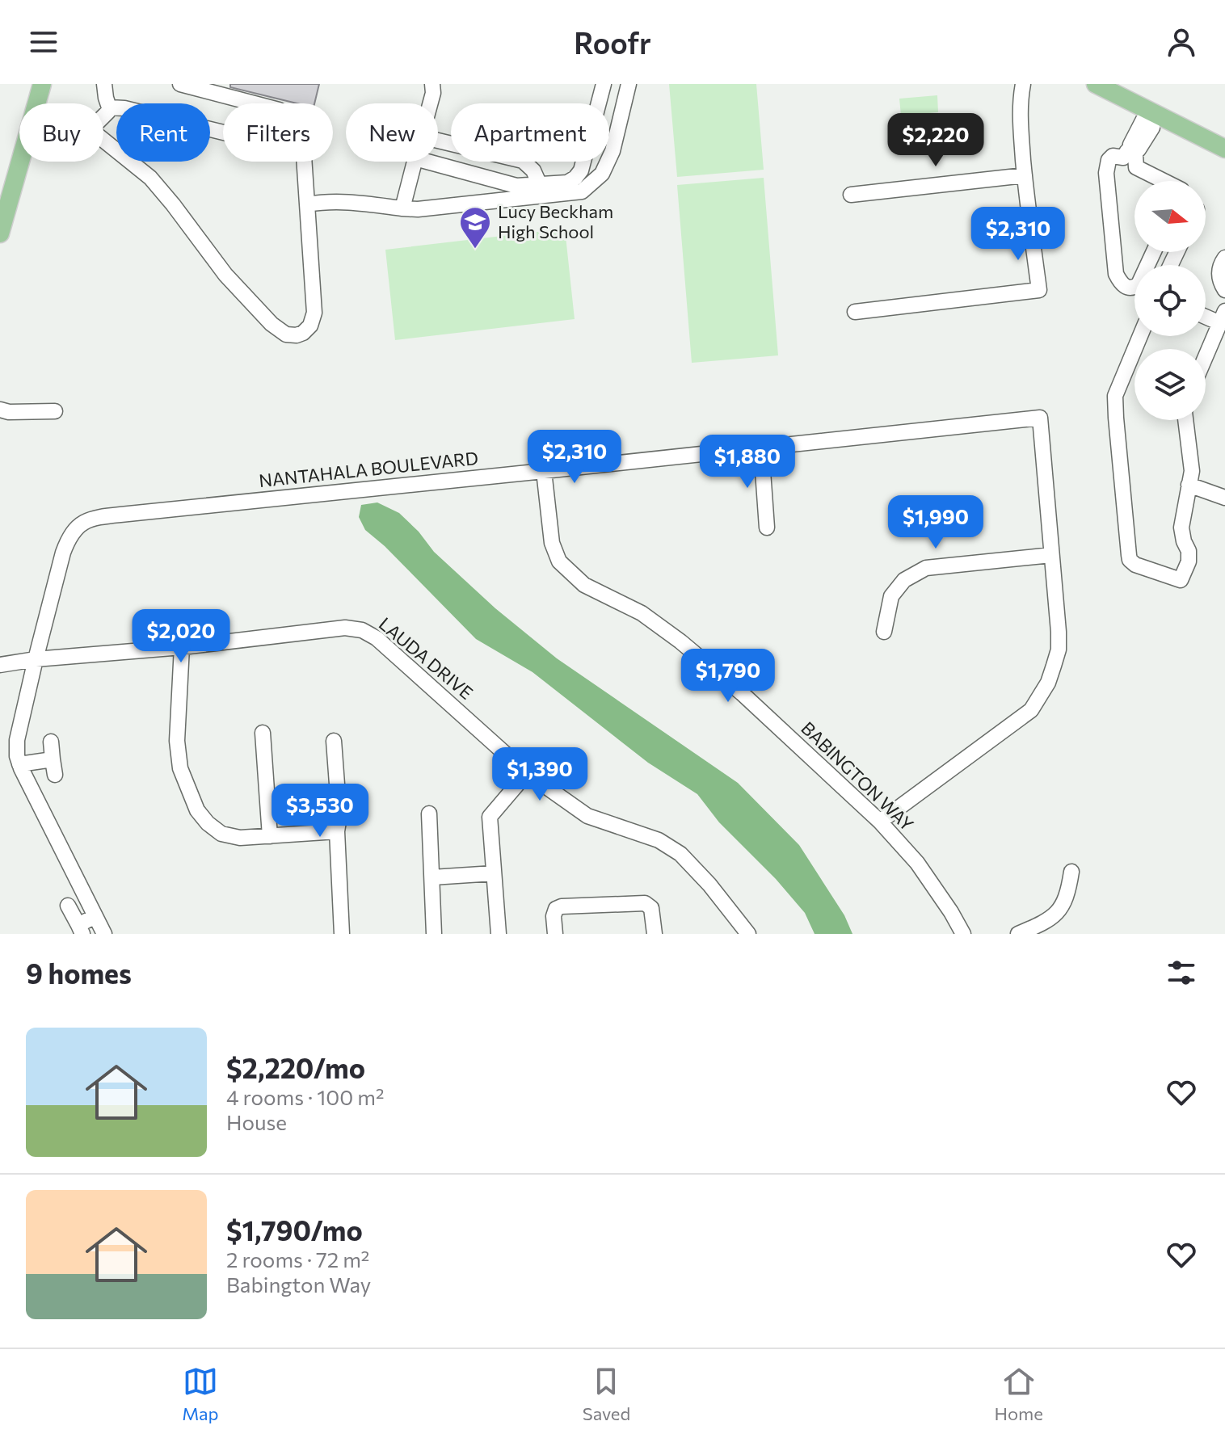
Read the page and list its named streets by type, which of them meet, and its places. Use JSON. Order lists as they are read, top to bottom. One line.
{"streets":{"street":["NANTAHALA BOULEVARD","LAUDA DRIVE","BABINGTON WAY"]},"crossings":[["NANTAHALA BOULEVARD","LAUDA DRIVE"],["NANTAHALA BOULEVARD","BABINGTON WAY"]],"places":{"school or university":["Lucy Beckham High School"]},"north":"right","page":{"header":"Roofr","chip":["Buy","Rent","Filters","New","Apartment"],"price":["$2,220","$2,310","$2,310","$1,880","$1,990","$2,020","$1,790","$1,390","$3,530"],"heading":"9 homes","list":[{"name":"$2,220/mo","note":"4 rooms · 100 m² · House"},{"name":"$1,790/mo","note":"2 rooms · 72 m² · Babington Way"}],"tabs":["Map","Saved","Home"]}}
